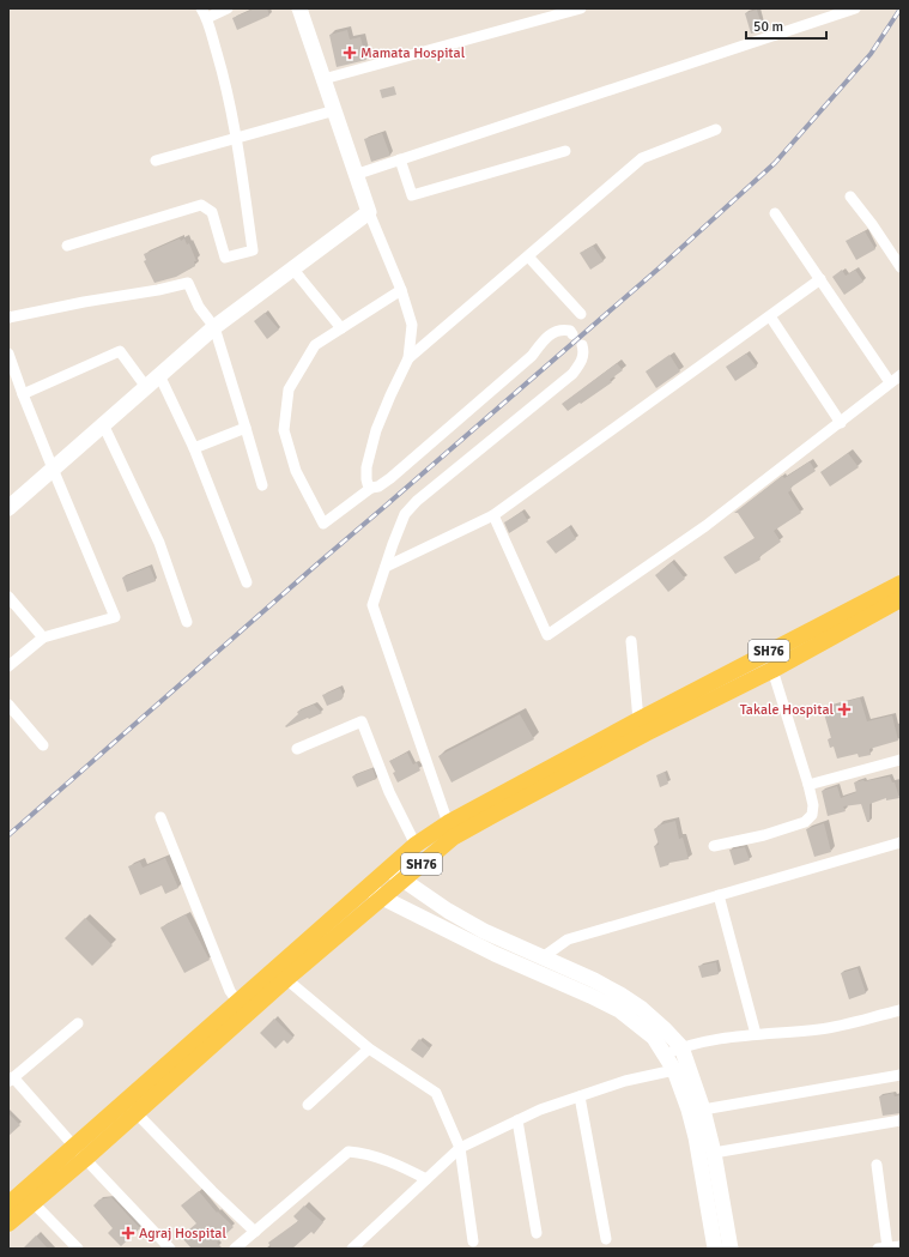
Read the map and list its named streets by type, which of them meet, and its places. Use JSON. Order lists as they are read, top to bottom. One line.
{"streets":{"main road":["SH76"]},"places":{"health":["Mamata Hospital","Takale Hospital","Agraj Hospital"]},"scale_bar":"50 m"}
